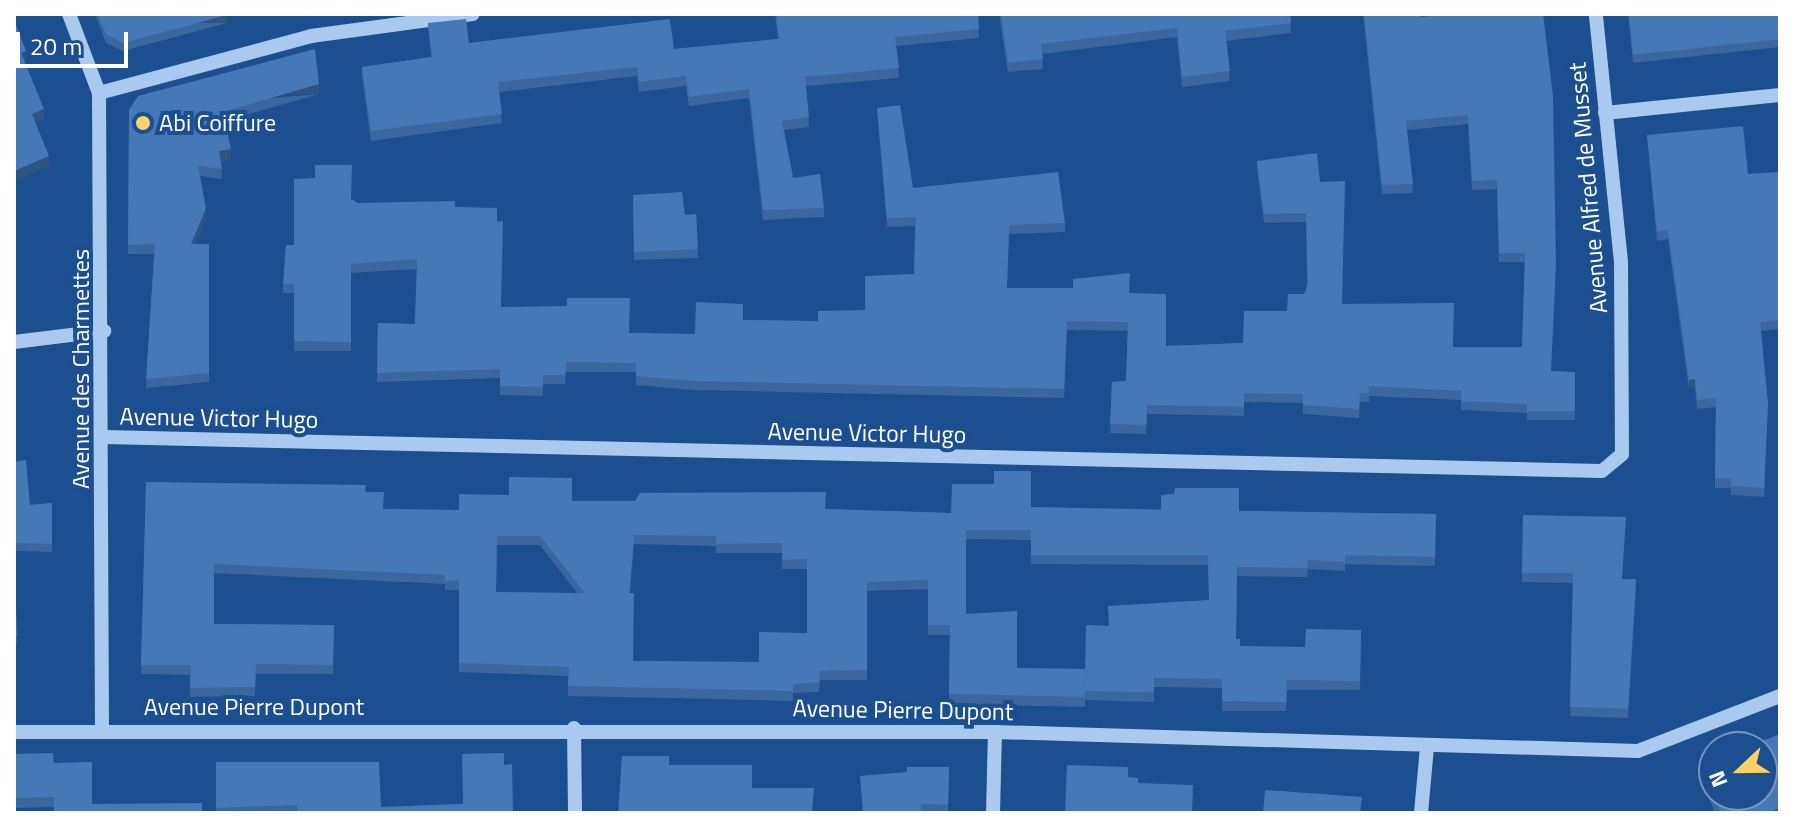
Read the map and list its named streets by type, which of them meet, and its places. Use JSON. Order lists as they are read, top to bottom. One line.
{"streets":{"street":["Avenue Alfred de Musset","Avenue des Charmettes","Avenue Victor Hugo","Avenue Pierre Dupont"]},"crossings":[["Avenue Alfred de Musset","Avenue Victor Hugo"],["Avenue des Charmettes","Avenue Victor Hugo"],["Avenue des Charmettes","Avenue Pierre Dupont"]],"places":["Abi Coiffure"],"scale_bar":"20 m","north":"left"}
